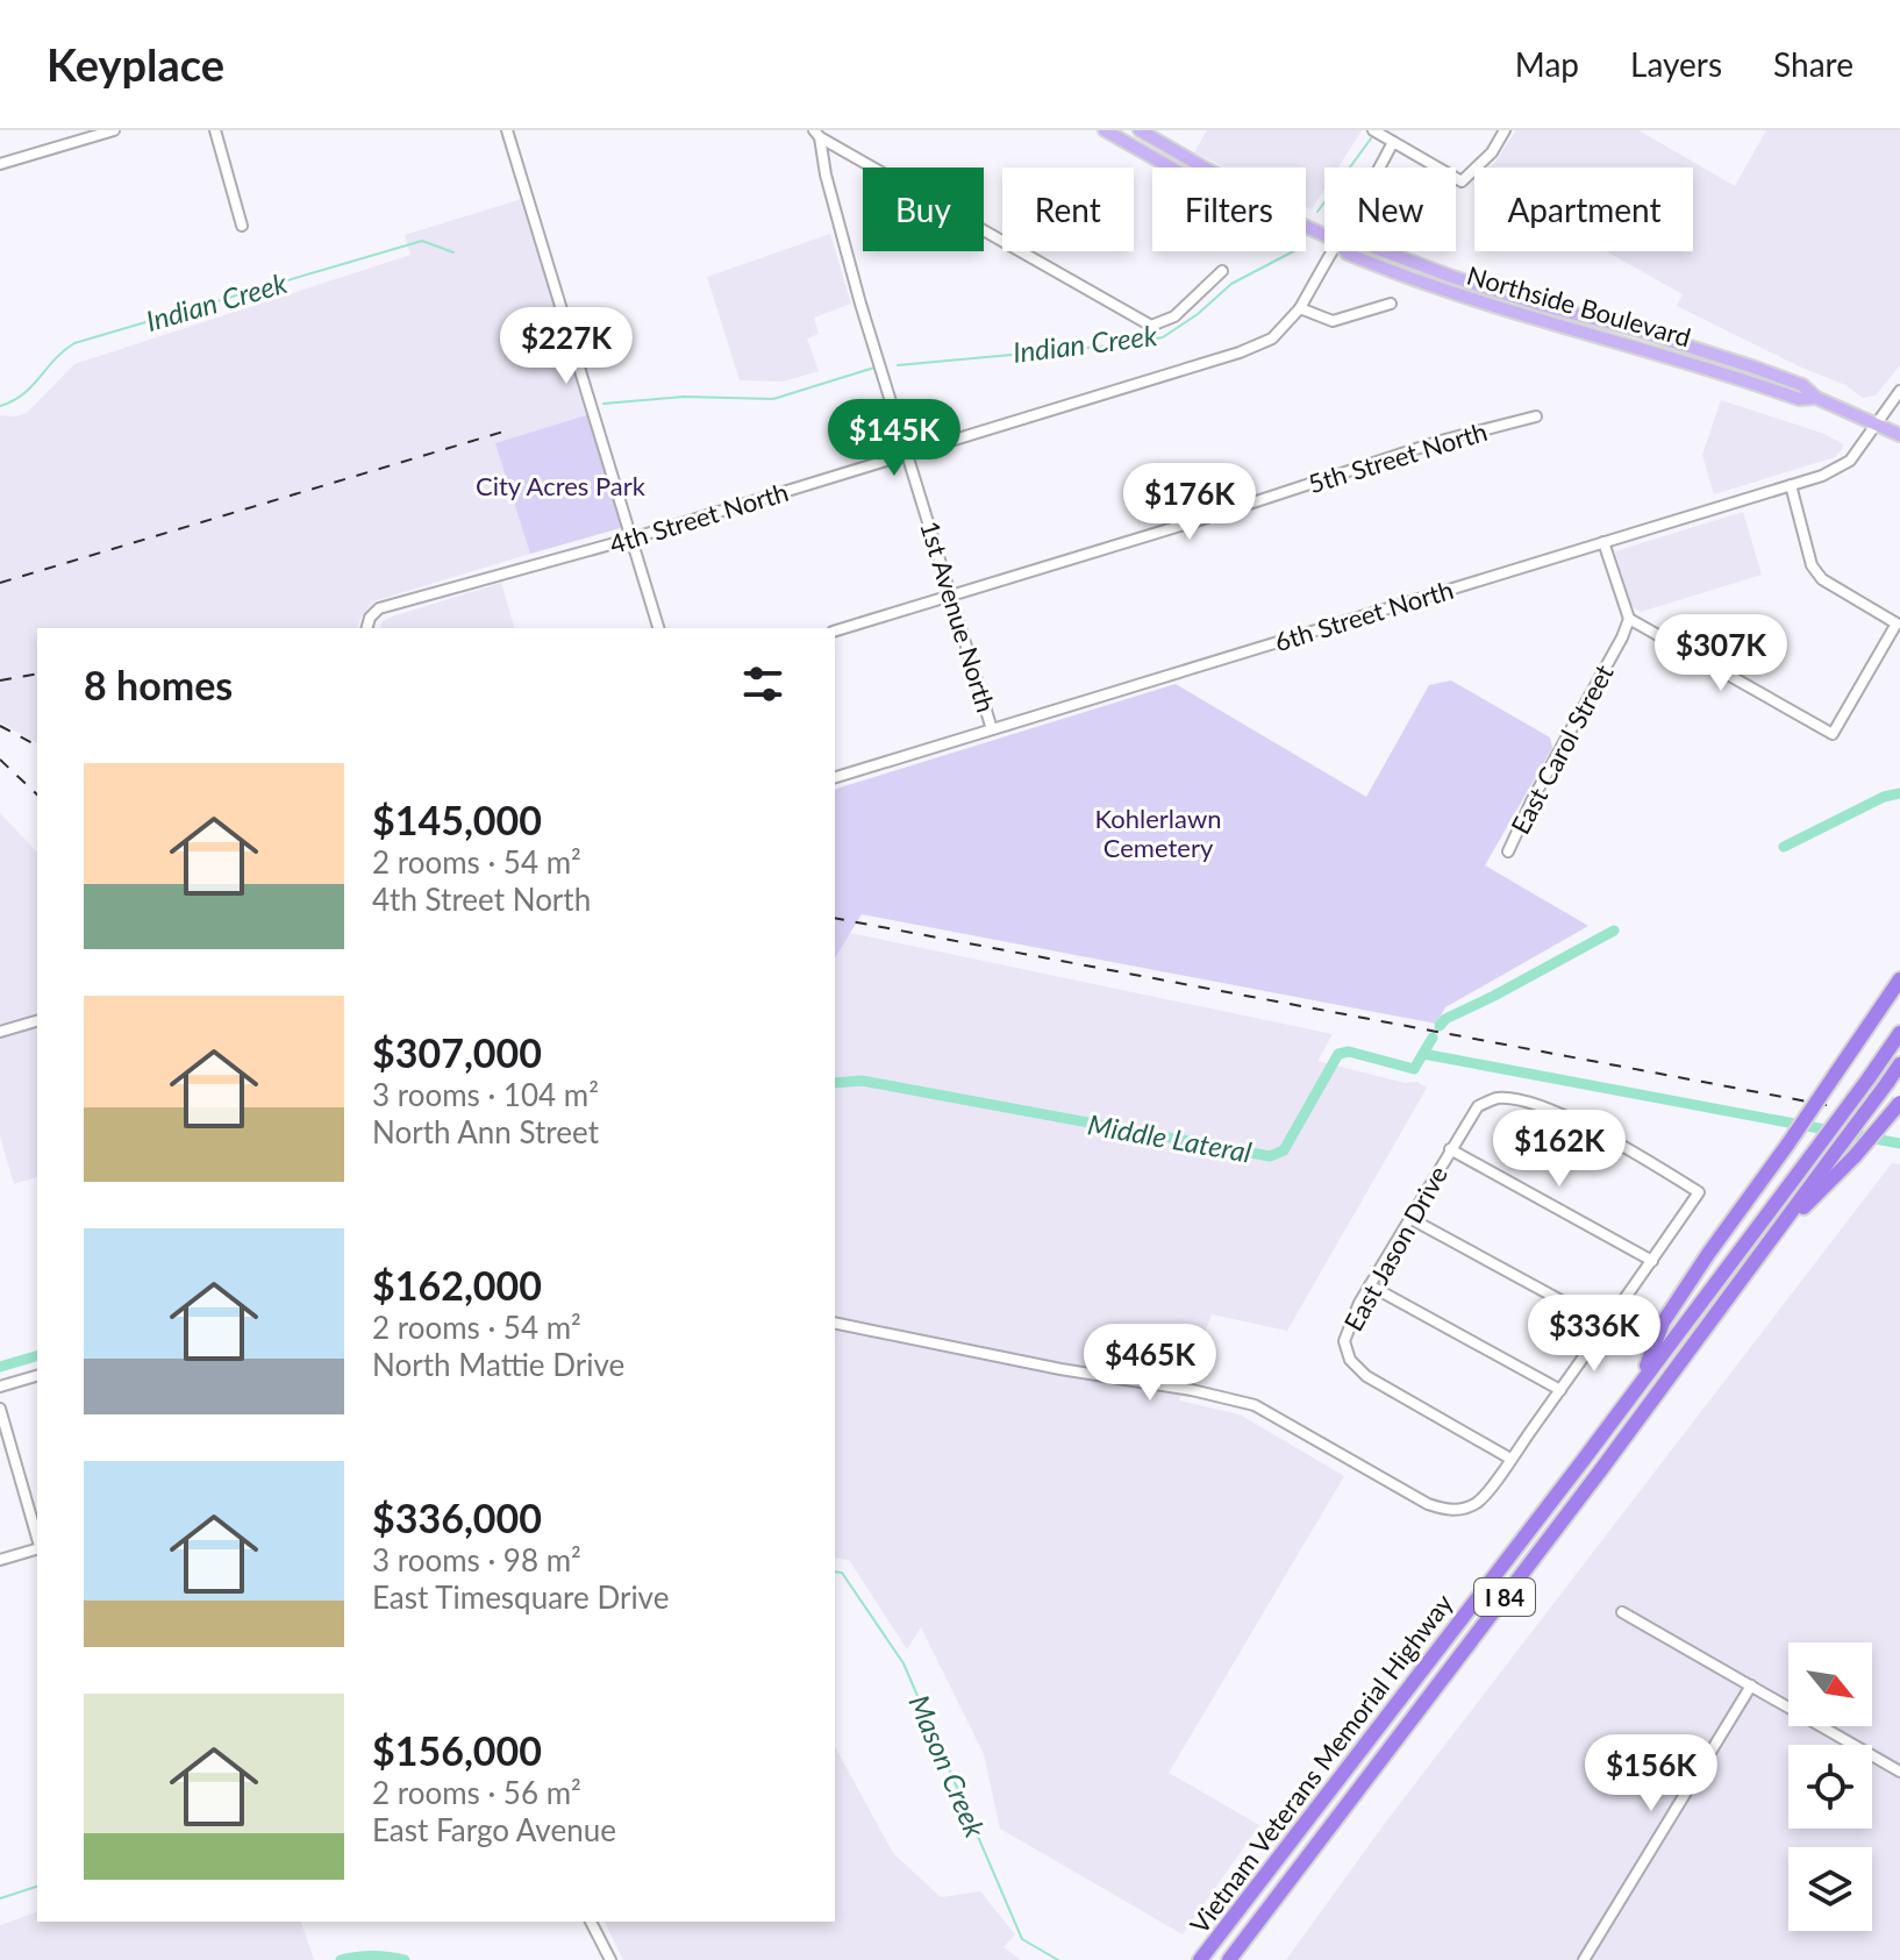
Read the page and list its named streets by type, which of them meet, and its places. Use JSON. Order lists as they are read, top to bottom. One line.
{"streets":{"highway":["I 84","Vietnam Veterans Memorial Highway"],"main road":["Northside Boulevard"],"street":["5th Street North","4th Street North","6th Street North","1st Avenue North","East Carol Street","East Jason Drive"]},"crossings":[["Northside Boulevard","6th Street North"],["5th Street North","1st Avenue North"],["4th Street North","1st Avenue North"],["6th Street North","1st Avenue North"]],"water":["Indian Creek","Middle Lateral","Mason Creek"],"parks":["City Acres Park","Kohlerlawn Cemetery"],"north":"bottom right","page":{"header":"Keyplace","nav":["Map","Layers","Share"],"chip":["Buy","Rent","Filters","New","Apartment"],"price":["$227K","$145K","$176K","$307K","$162K","$336K","$465K","$156K"],"heading":"8 homes","list":[{"name":"$145,000","note":"2 rooms · 54 m² · 4th Street North"},{"name":"$307,000","note":"3 rooms · 104 m² · North Ann Street"},{"name":"$162,000","note":"2 rooms · 54 m² · North Mattie Drive"},{"name":"$336,000","note":"3 rooms · 98 m² · East Timesquare Drive"},{"name":"$156,000","note":"2 rooms · 56 m² · East Fargo Avenue"}]}}
